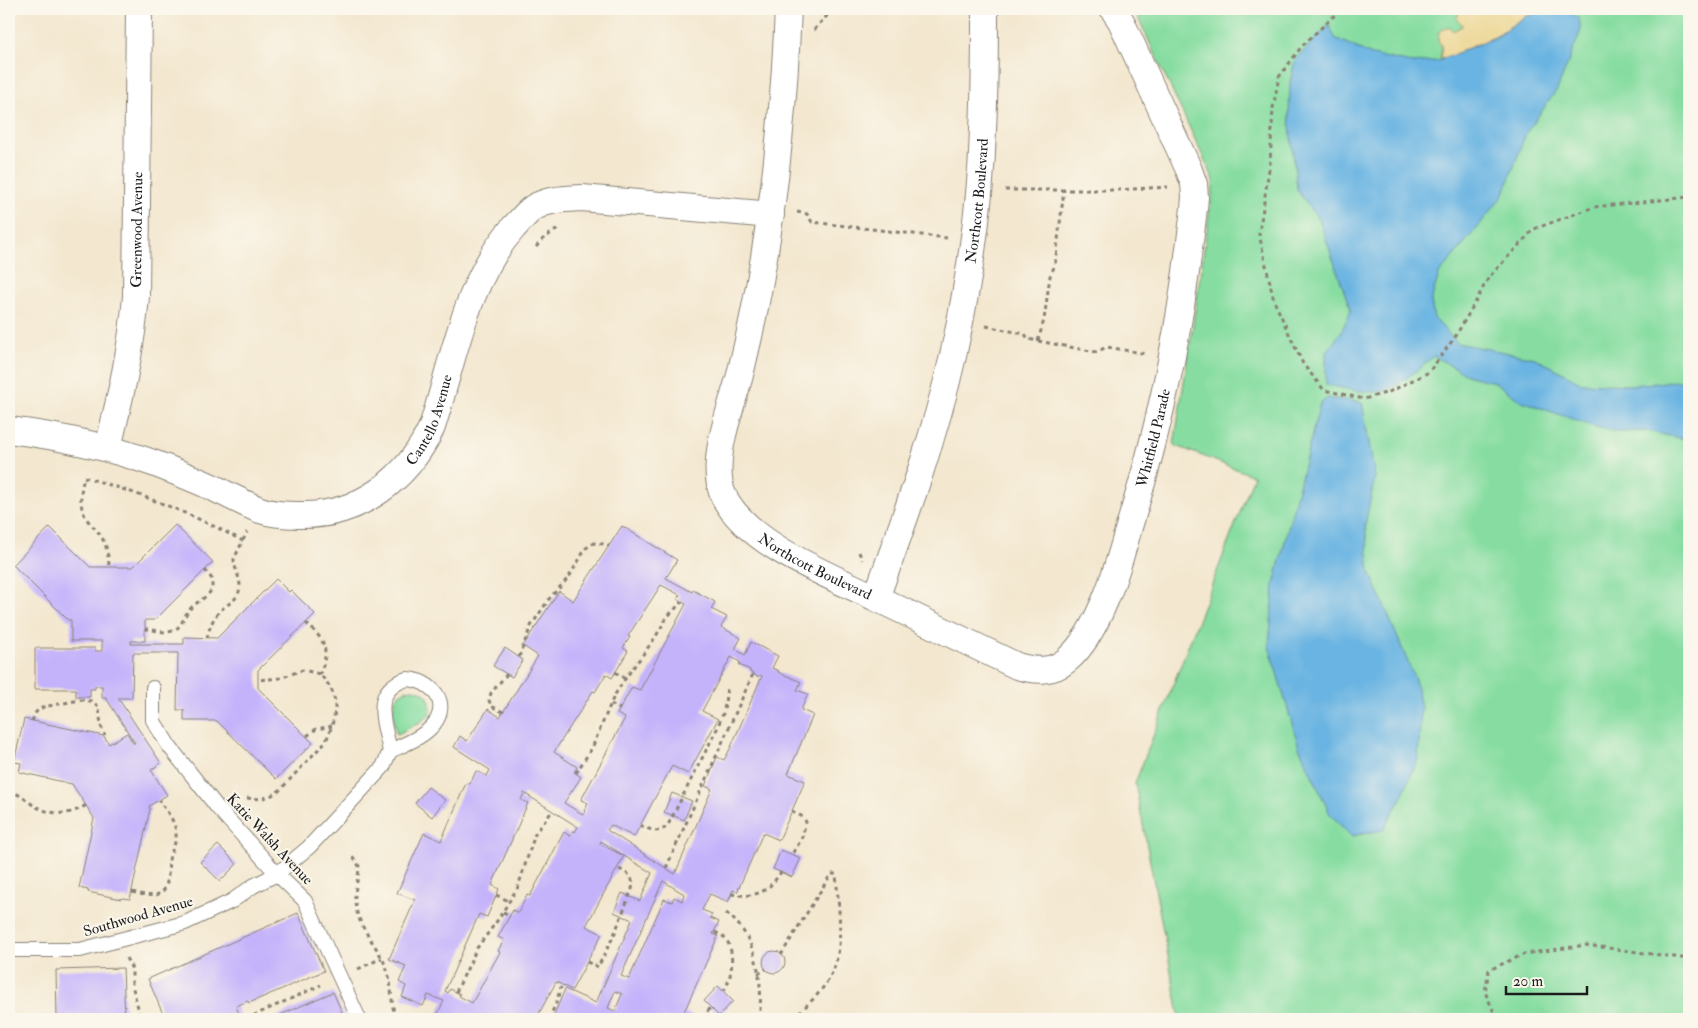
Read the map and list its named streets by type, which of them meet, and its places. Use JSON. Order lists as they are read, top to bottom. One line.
{"streets":{"street":["Northcott Boulevard","Greenwood Avenue","Cantello Avenue","Whitfield Parade"],"lane":["Katie Walsh Avenue","Southwood Avenue"]},"crossings":[["Northcott Boulevard","Cantello Avenue"],["Northcott Boulevard","Whitfield Parade"],["Greenwood Avenue","Cantello Avenue"],["Katie Walsh Avenue","Southwood Avenue"]],"scale_bar":"20 m"}
